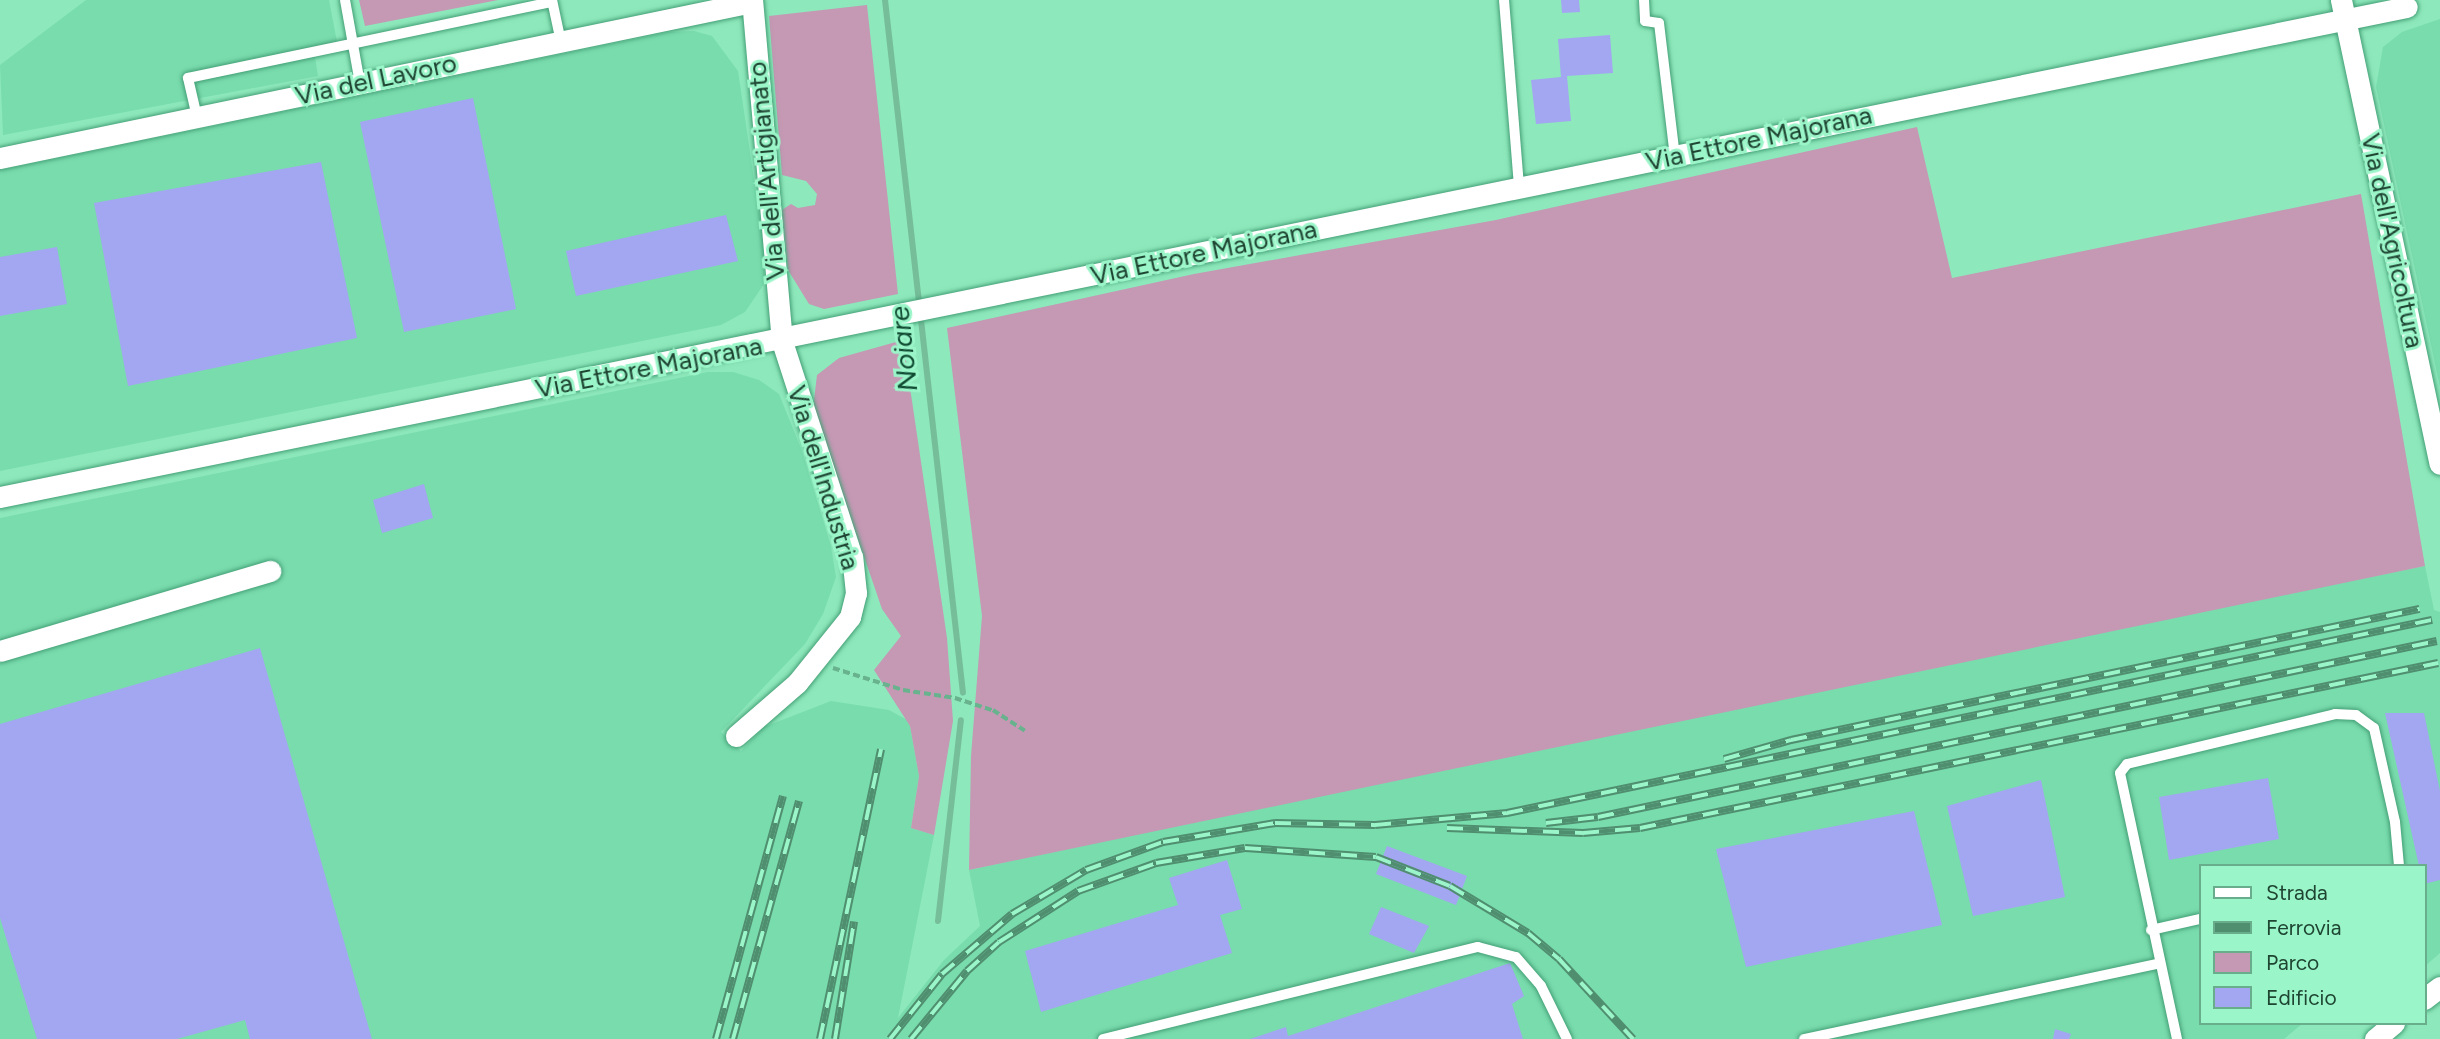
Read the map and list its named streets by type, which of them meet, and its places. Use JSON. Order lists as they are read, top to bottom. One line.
{"streets":{"street":["Via del Lavoro","Via Ettore Majorana","Via dell'Artigianato","Via dell'Agricoltura","Via dell'Industria"]},"crossings":[["Via del Lavoro","Via dell'Artigianato"],["Via Ettore Majorana","Via dell'Artigianato"],["Via Ettore Majorana","Via dell'Agricoltura"],["Via Ettore Majorana","Via dell'Industria"],["Via dell'Artigianato","Via dell'Industria"]],"water":["Noiare"],"legend":["Strada","Ferrovia","Parco","Edificio"]}
